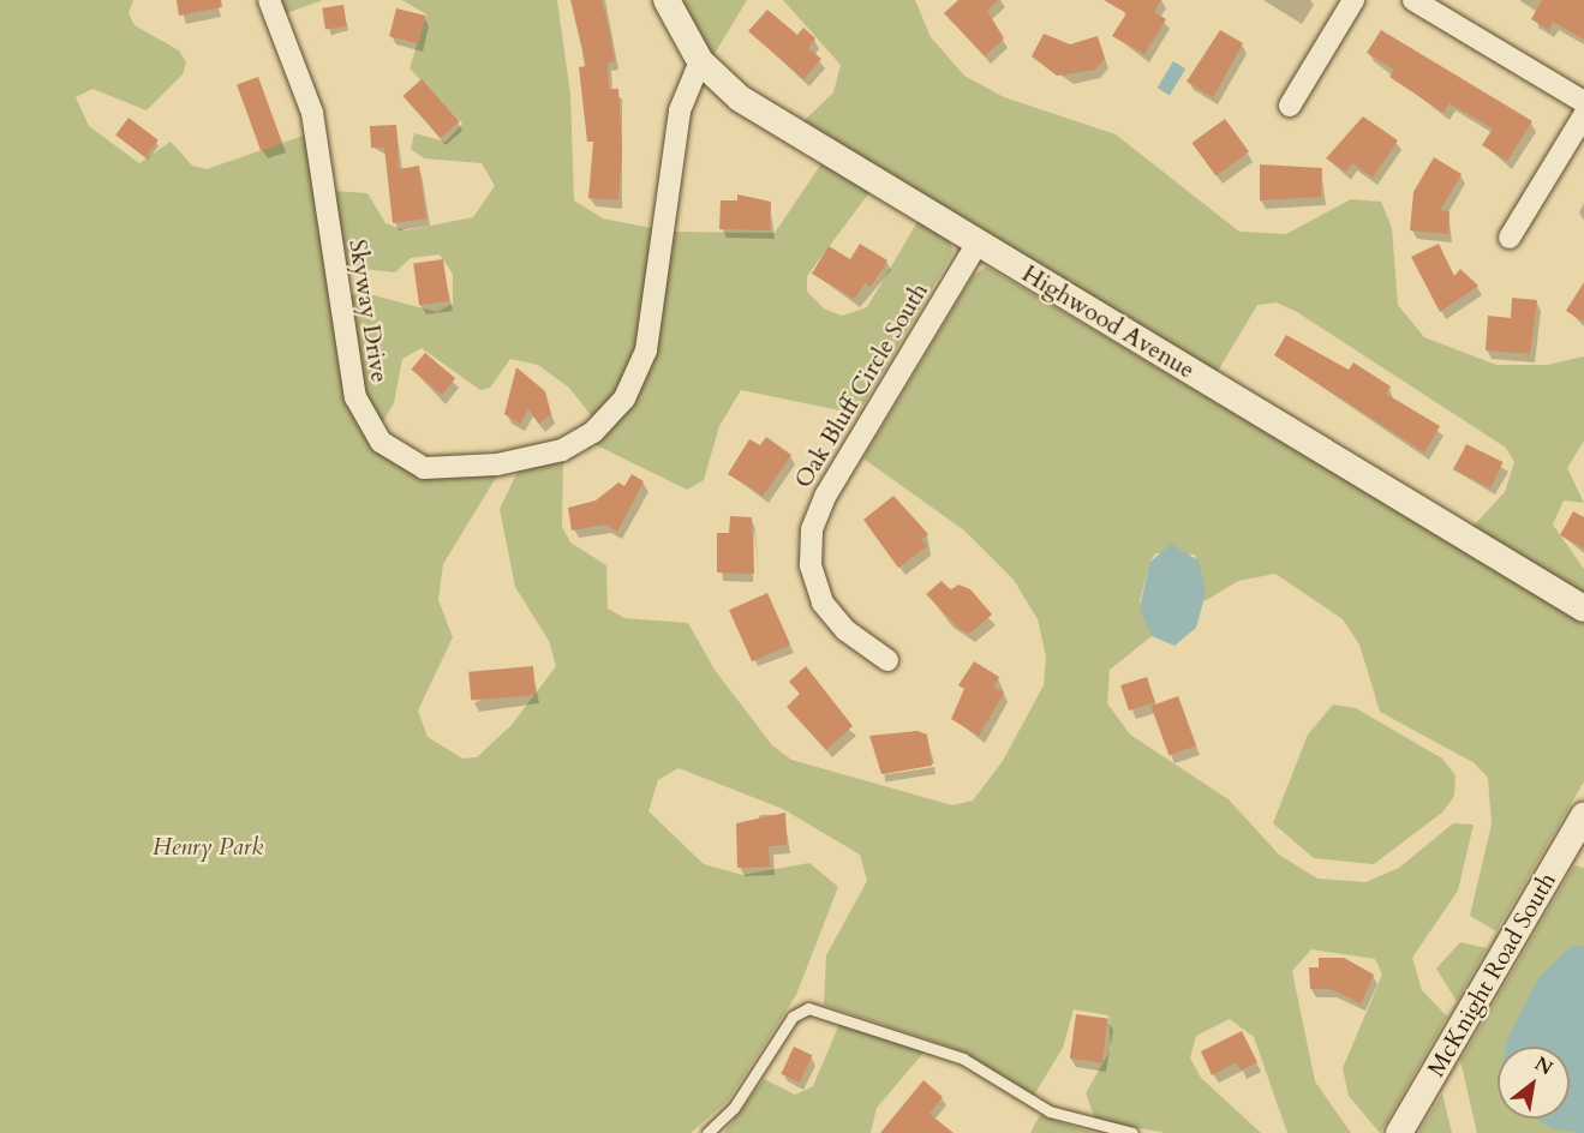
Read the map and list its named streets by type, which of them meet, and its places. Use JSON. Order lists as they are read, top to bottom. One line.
{"streets":{"street":["Skyway Drive","Highwood Avenue","Oak Bluff Circle South","McKnight Road South"]},"crossings":[["Skyway Drive","Highwood Avenue"],["Highwood Avenue","Oak Bluff Circle South"]],"parks":["Henry Park"],"north":"top right"}
